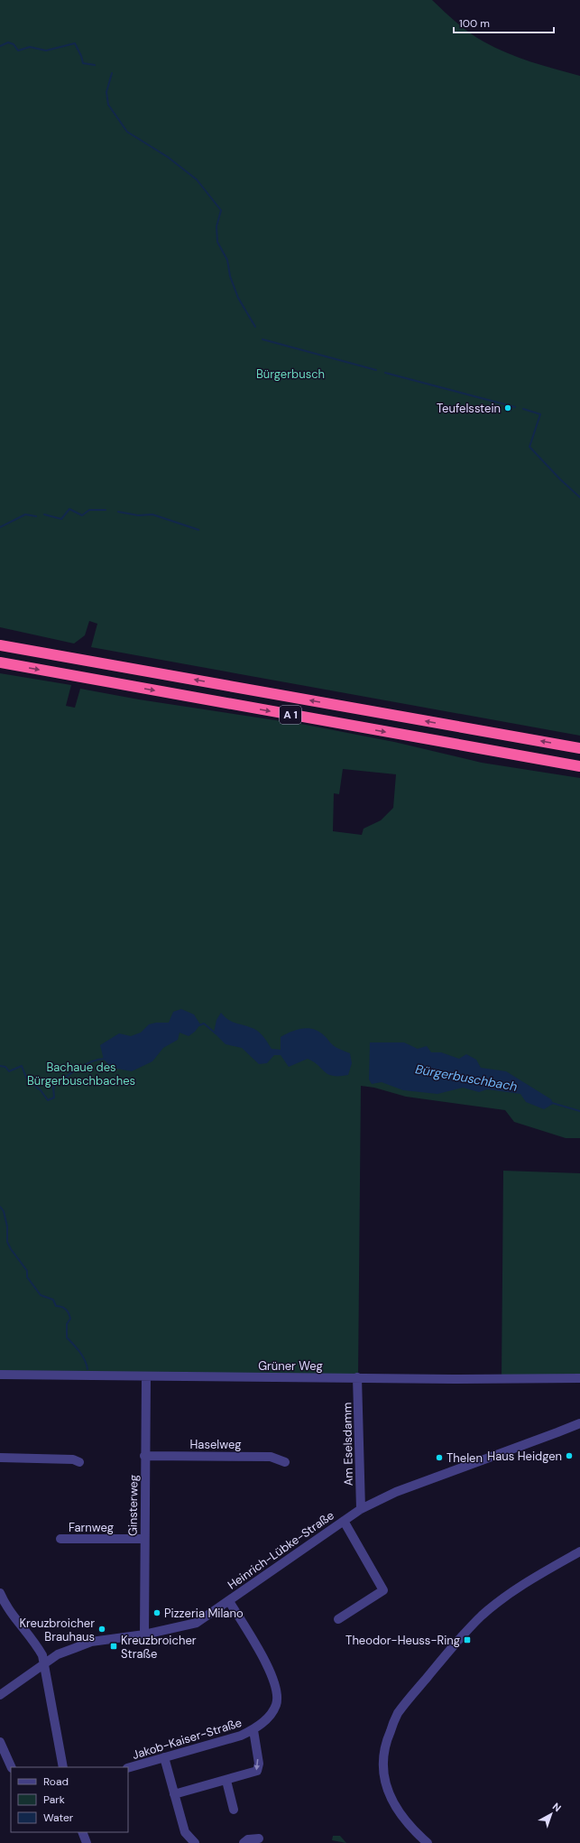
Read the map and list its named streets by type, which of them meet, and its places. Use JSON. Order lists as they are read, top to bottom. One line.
{"streets":{"highway":["A 1"],"street":["Grüner Weg","Haselweg","Am Eselsdamm","Ginsterweg","Farnweg","Heinrich-Lübke-Straße","Jakob-Kaiser-Straße"]},"crossings":[["Grüner Weg","Am Eselsdamm"],["Grüner Weg","Ginsterweg"],["Haselweg","Ginsterweg"],["Am Eselsdamm","Heinrich-Lübke-Straße"],["Ginsterweg","Farnweg"],["Ginsterweg","Heinrich-Lübke-Straße"],["Heinrich-Lübke-Straße","Jakob-Kaiser-Straße"]],"water":["Bürgerbuschbach"],"parks":["Bürgerbusch","Bachaue des Bürgerbuschbaches"],"places":{"other":["Teufelsstein","Haus Heidgen","Thelen","Pizzeria Milano","Kreuzbroicher Brauhaus"],"transit":["Theodor-Heuss-Ring","Kreuzbroicher Straße"]},"legend":["Road","Park","Water"],"scale_bar":"100 m","north":"top right"}
